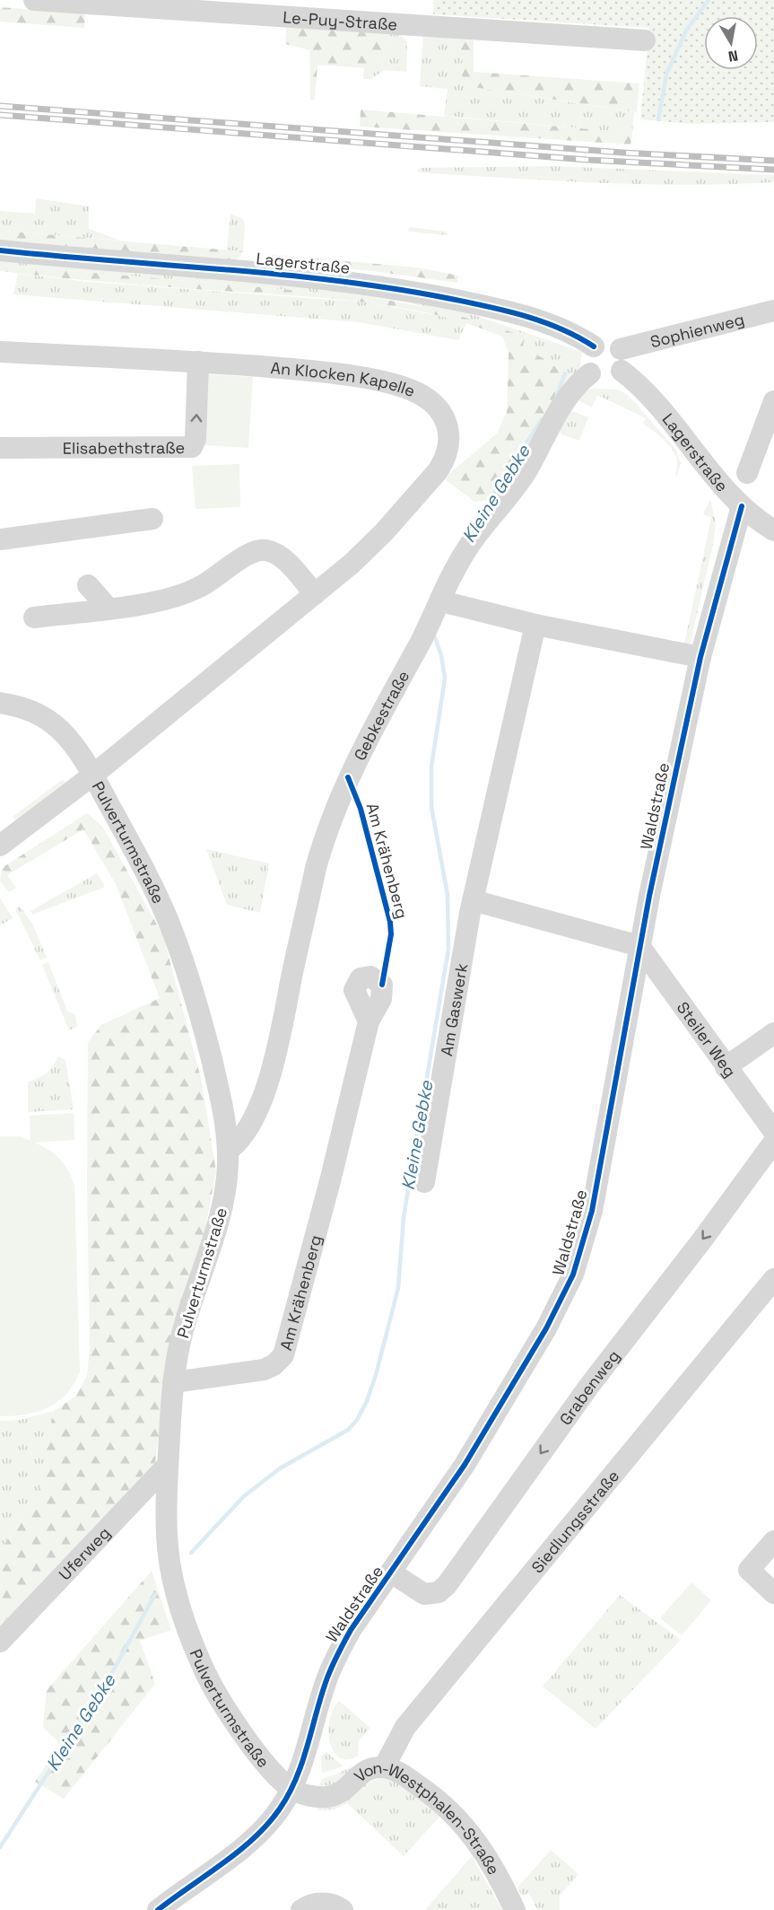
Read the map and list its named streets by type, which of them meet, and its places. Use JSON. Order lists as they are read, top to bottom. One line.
{"streets":{"street":["Le-Puy-Straße","Lagerstraße","Sophienweg","An Klocken Kapelle","Elisabethstraße","Gebkestraße","Waldstraße","Pulverturmstraße","Am Krähenberg","Am Gaswerk","Steiler Weg","Grabenweg","Siedlungsstraße","Uferweg","Von-Westphalen-Straße"]},"crossings":[["Lagerstraße","Sophienweg"],["Lagerstraße","Gebkestraße"],["Lagerstraße","Waldstraße"],["Sophienweg","Gebkestraße"],["An Klocken Kapelle","Elisabethstraße"],["An Klocken Kapelle","Pulverturmstraße"],["Gebkestraße","Pulverturmstraße"],["Waldstraße","Pulverturmstraße"],["Waldstraße","Steiler Weg"],["Waldstraße","Grabenweg"],["Waldstraße","Von-Westphalen-Straße"],["Pulverturmstraße","Am Krähenberg"],["Pulverturmstraße","Uferweg"],["Pulverturmstraße","Von-Westphalen-Straße"],["Siedlungsstraße","Von-Westphalen-Straße"]],"one_way":["Grabenweg"],"water":["Kleine Gebke"],"north":"bottom"}
